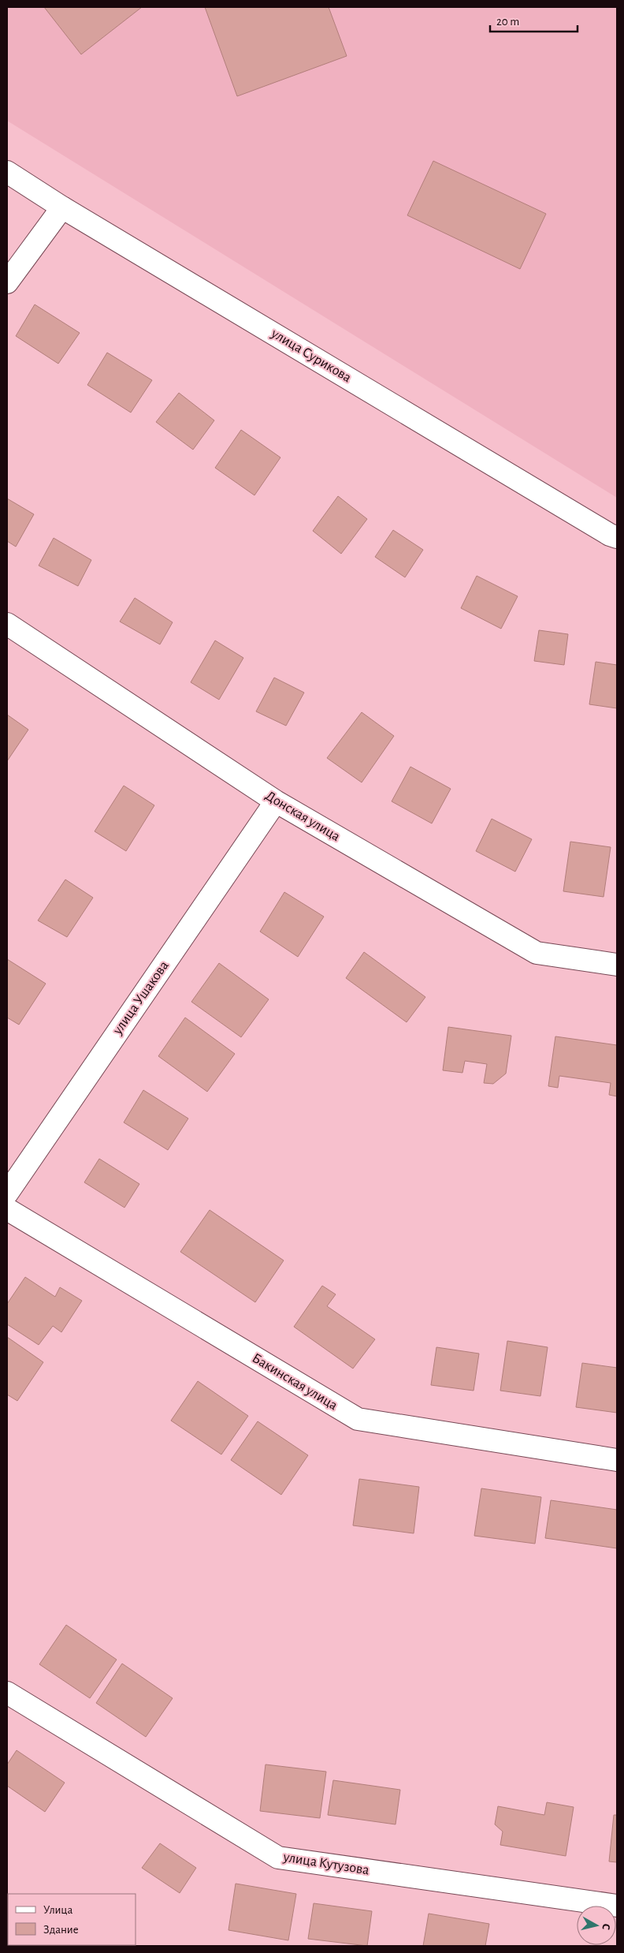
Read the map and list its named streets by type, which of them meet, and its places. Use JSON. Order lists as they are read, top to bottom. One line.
{"streets":{"street":["улица Сурикова","Донская улица","улица Ушакова","Бакинская улица","улица Кутузова"]},"crossings":[["Донская улица","улица Ушакова"]],"legend":["Улица","Здание"],"scale_bar":"20 m","north":"right"}
